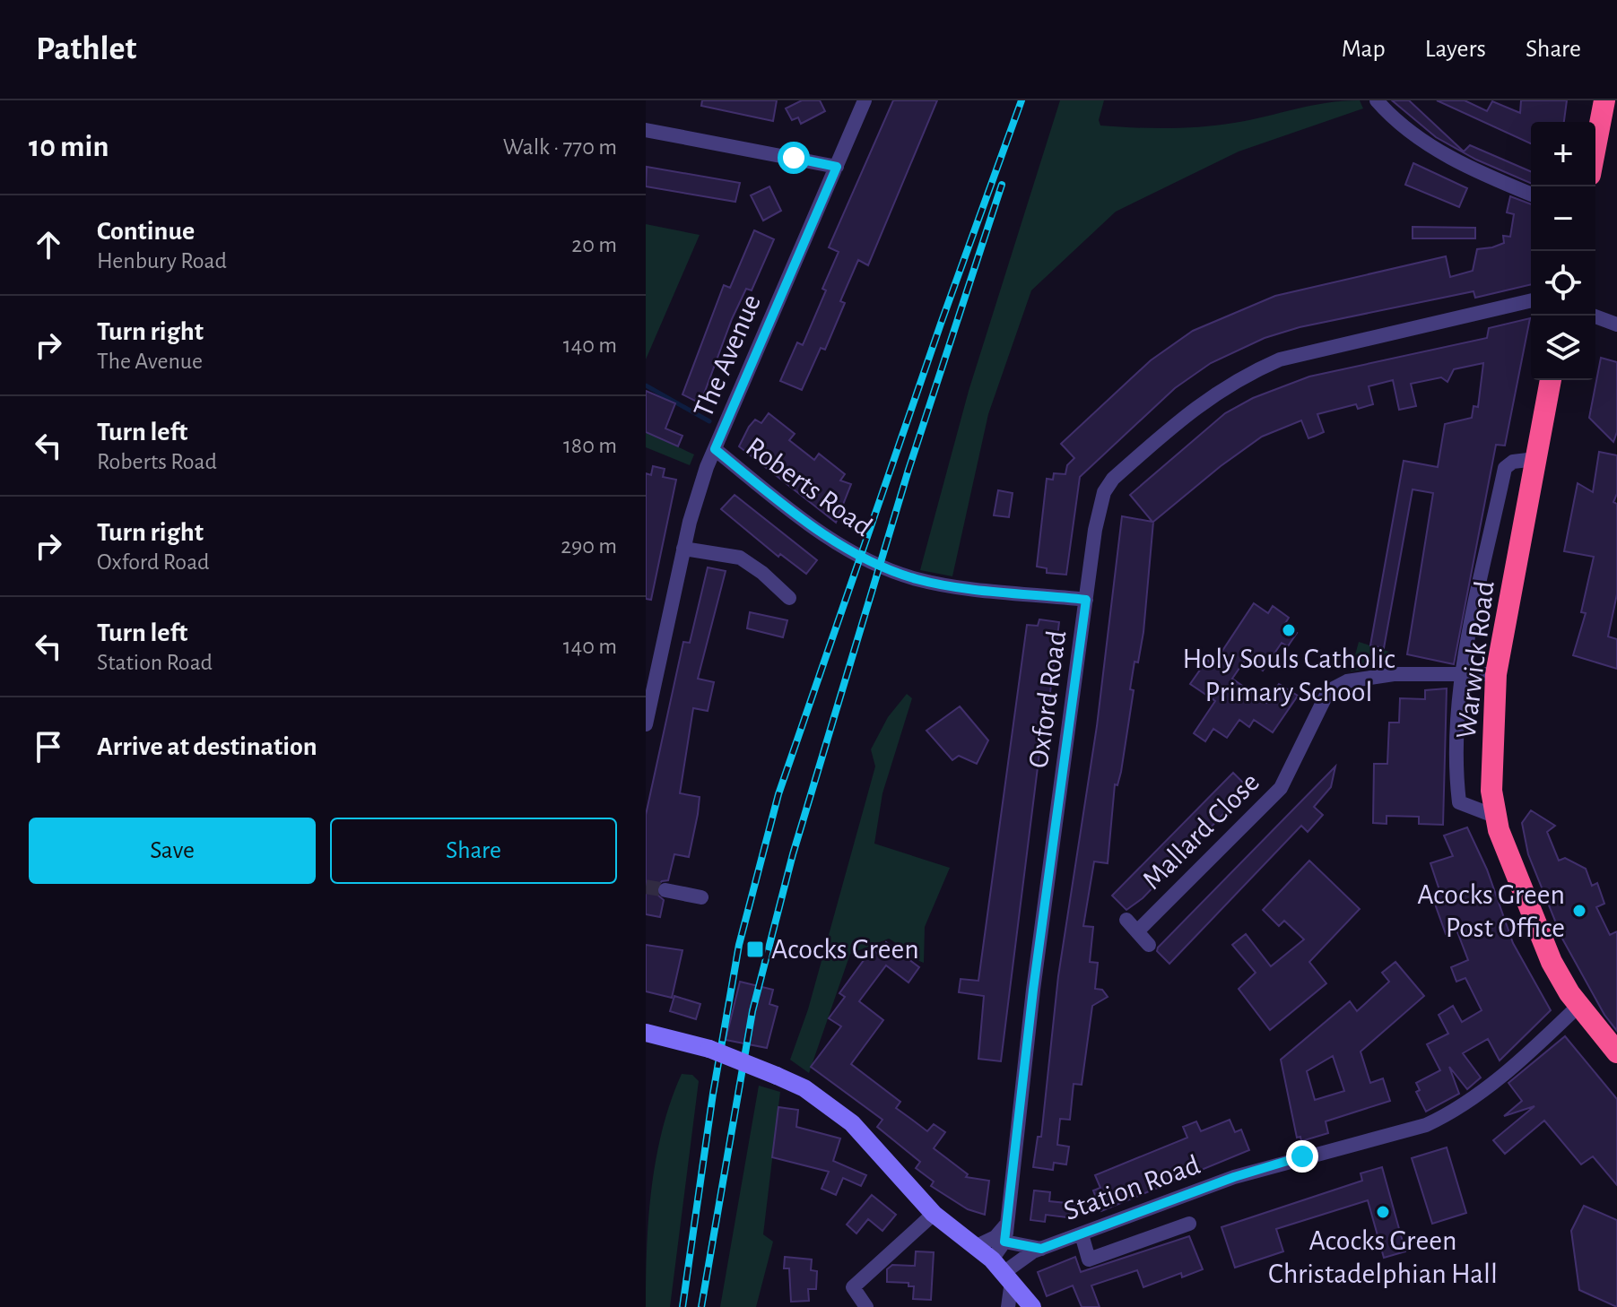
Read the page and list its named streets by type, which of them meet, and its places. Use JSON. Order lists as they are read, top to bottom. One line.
{"streets":{"highway":["Warwick Road"],"street":["The Avenue","Roberts Road","Oxford Road","Mallard Close","Station Road"]},"crossings":[["The Avenue","Roberts Road"],["Roberts Road","Oxford Road"],["Warwick Road","Mallard Close"],["Warwick Road","Station Road"],["Oxford Road","Station Road"]],"places":{"other":["Holy Souls Catholic Primary School","Acocks Green Post Office","Acocks Green Christadelphian Hall"],"transit":["Acocks Green"]},"page":{"header":"Pathlet","nav":["Map","Layers","Share"],"heading":["10 min","Walk · 770 m"],"map_buttons":["+","−"],"list":[["Continue","Henbury Road","20 m"],["Turn right","The Avenue","140 m"],["Turn left","Roberts Road","180 m"],["Turn right","Oxford Road","290 m"],["Turn left","Station Road","140 m"],"Arrive at destination"],"buttons":["Save","Share"]}}
